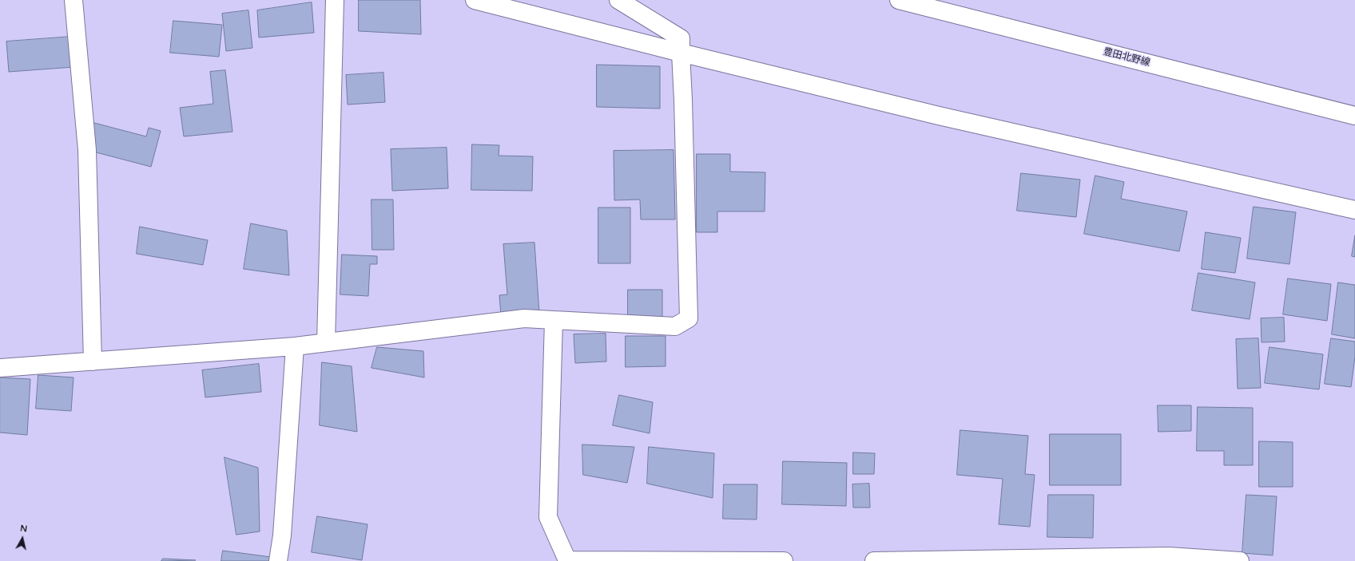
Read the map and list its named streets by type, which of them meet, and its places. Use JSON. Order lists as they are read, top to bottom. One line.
{"streets":{"street":["豊田北野線"]},"north":"top"}
